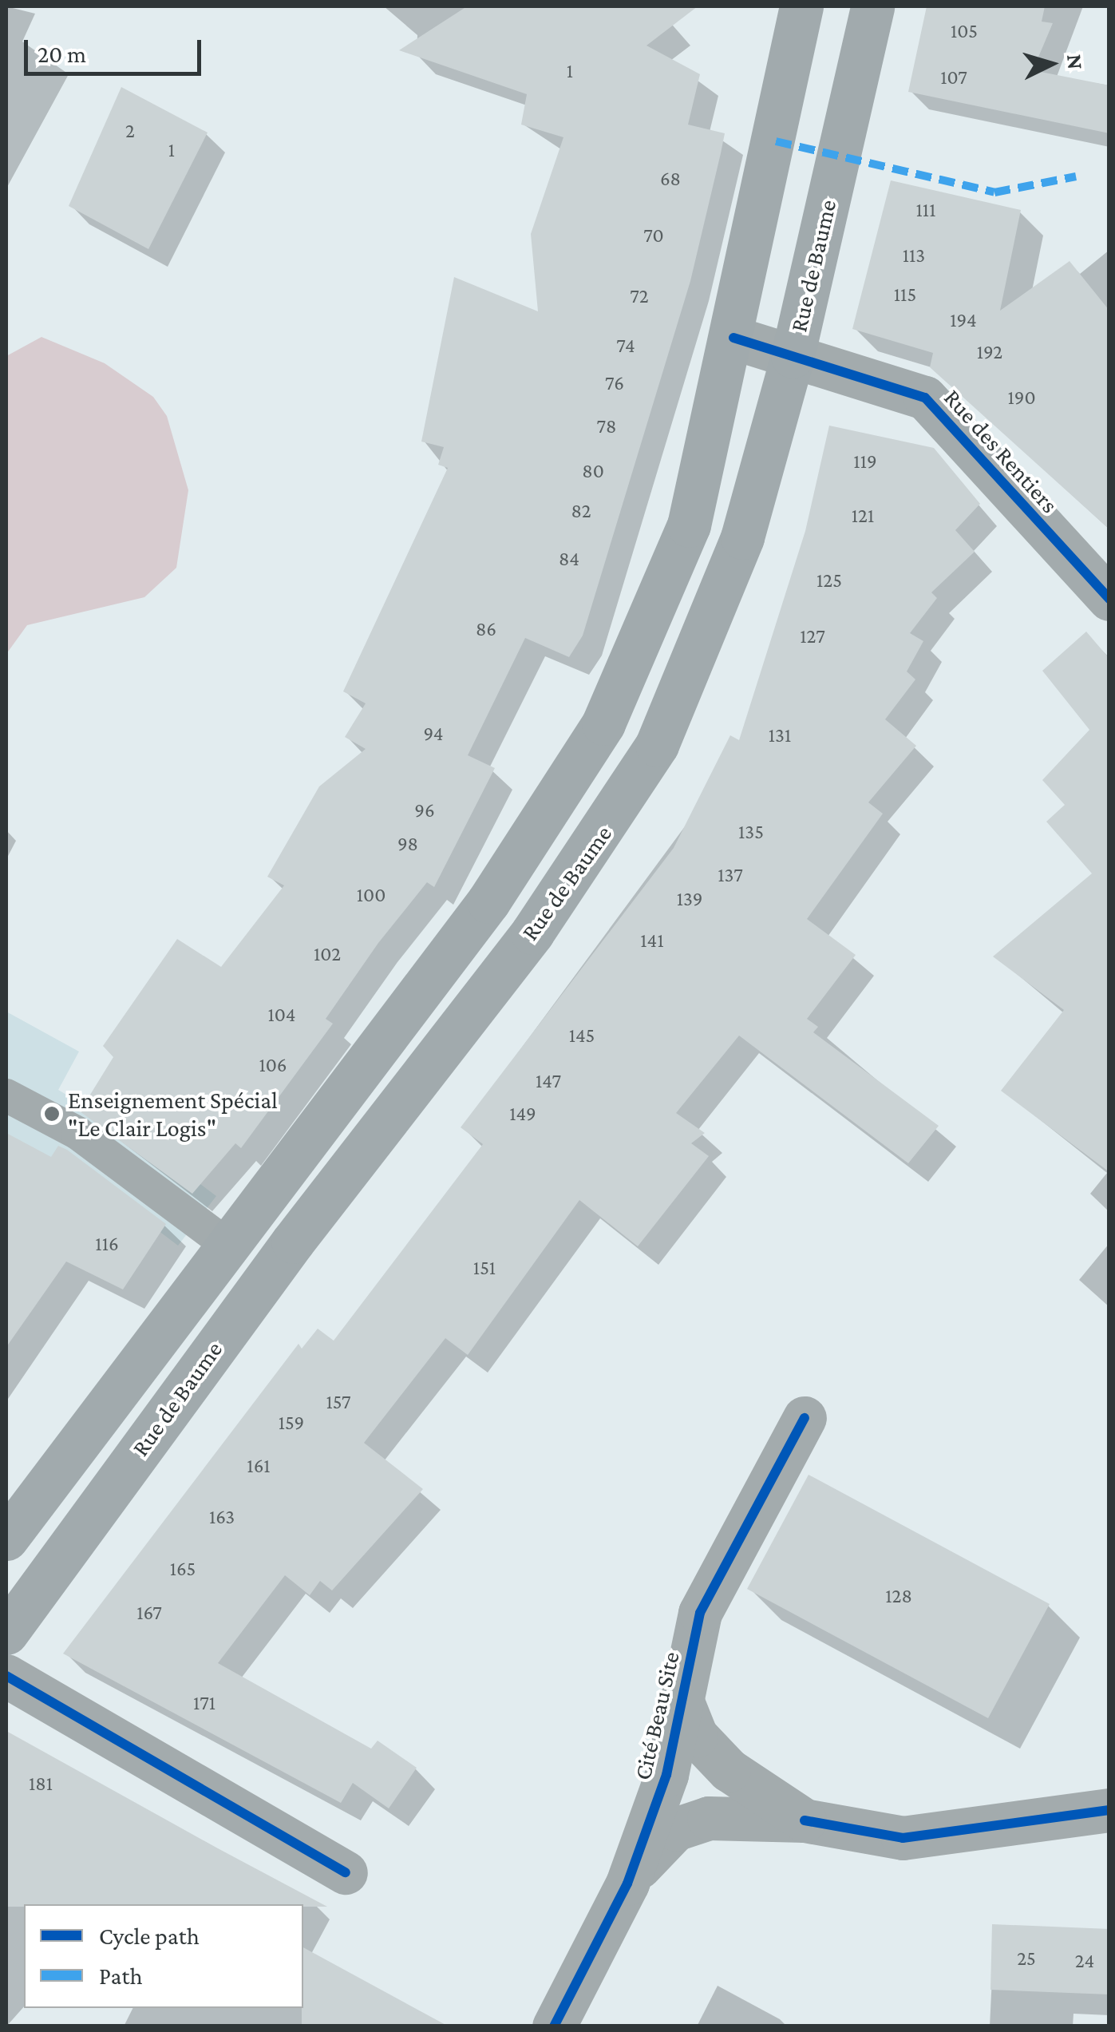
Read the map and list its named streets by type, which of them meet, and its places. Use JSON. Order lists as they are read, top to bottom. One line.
{"streets":{"main road":["Rue de Baume"],"street":["Rue des Rentiers","Cité Beau Site"]},"crossings":[["Rue de Baume","Rue des Rentiers"]],"places":["Enseignement Spécial \"Le Clair Logis\""],"house_numbers":["105","1","107","2","1","68","111","70","113","115","72","194","74","192","76","190","78","119","80","82","121","84","125","86","127","94","131","96","135","98","137","100","139","141","102","104","145","106","147","149","116","151","157","159","161","163","165","128","167","171","181","25","24"],"legend":["Cycle path","Path"],"scale_bar":"20 m","north":"right"}
